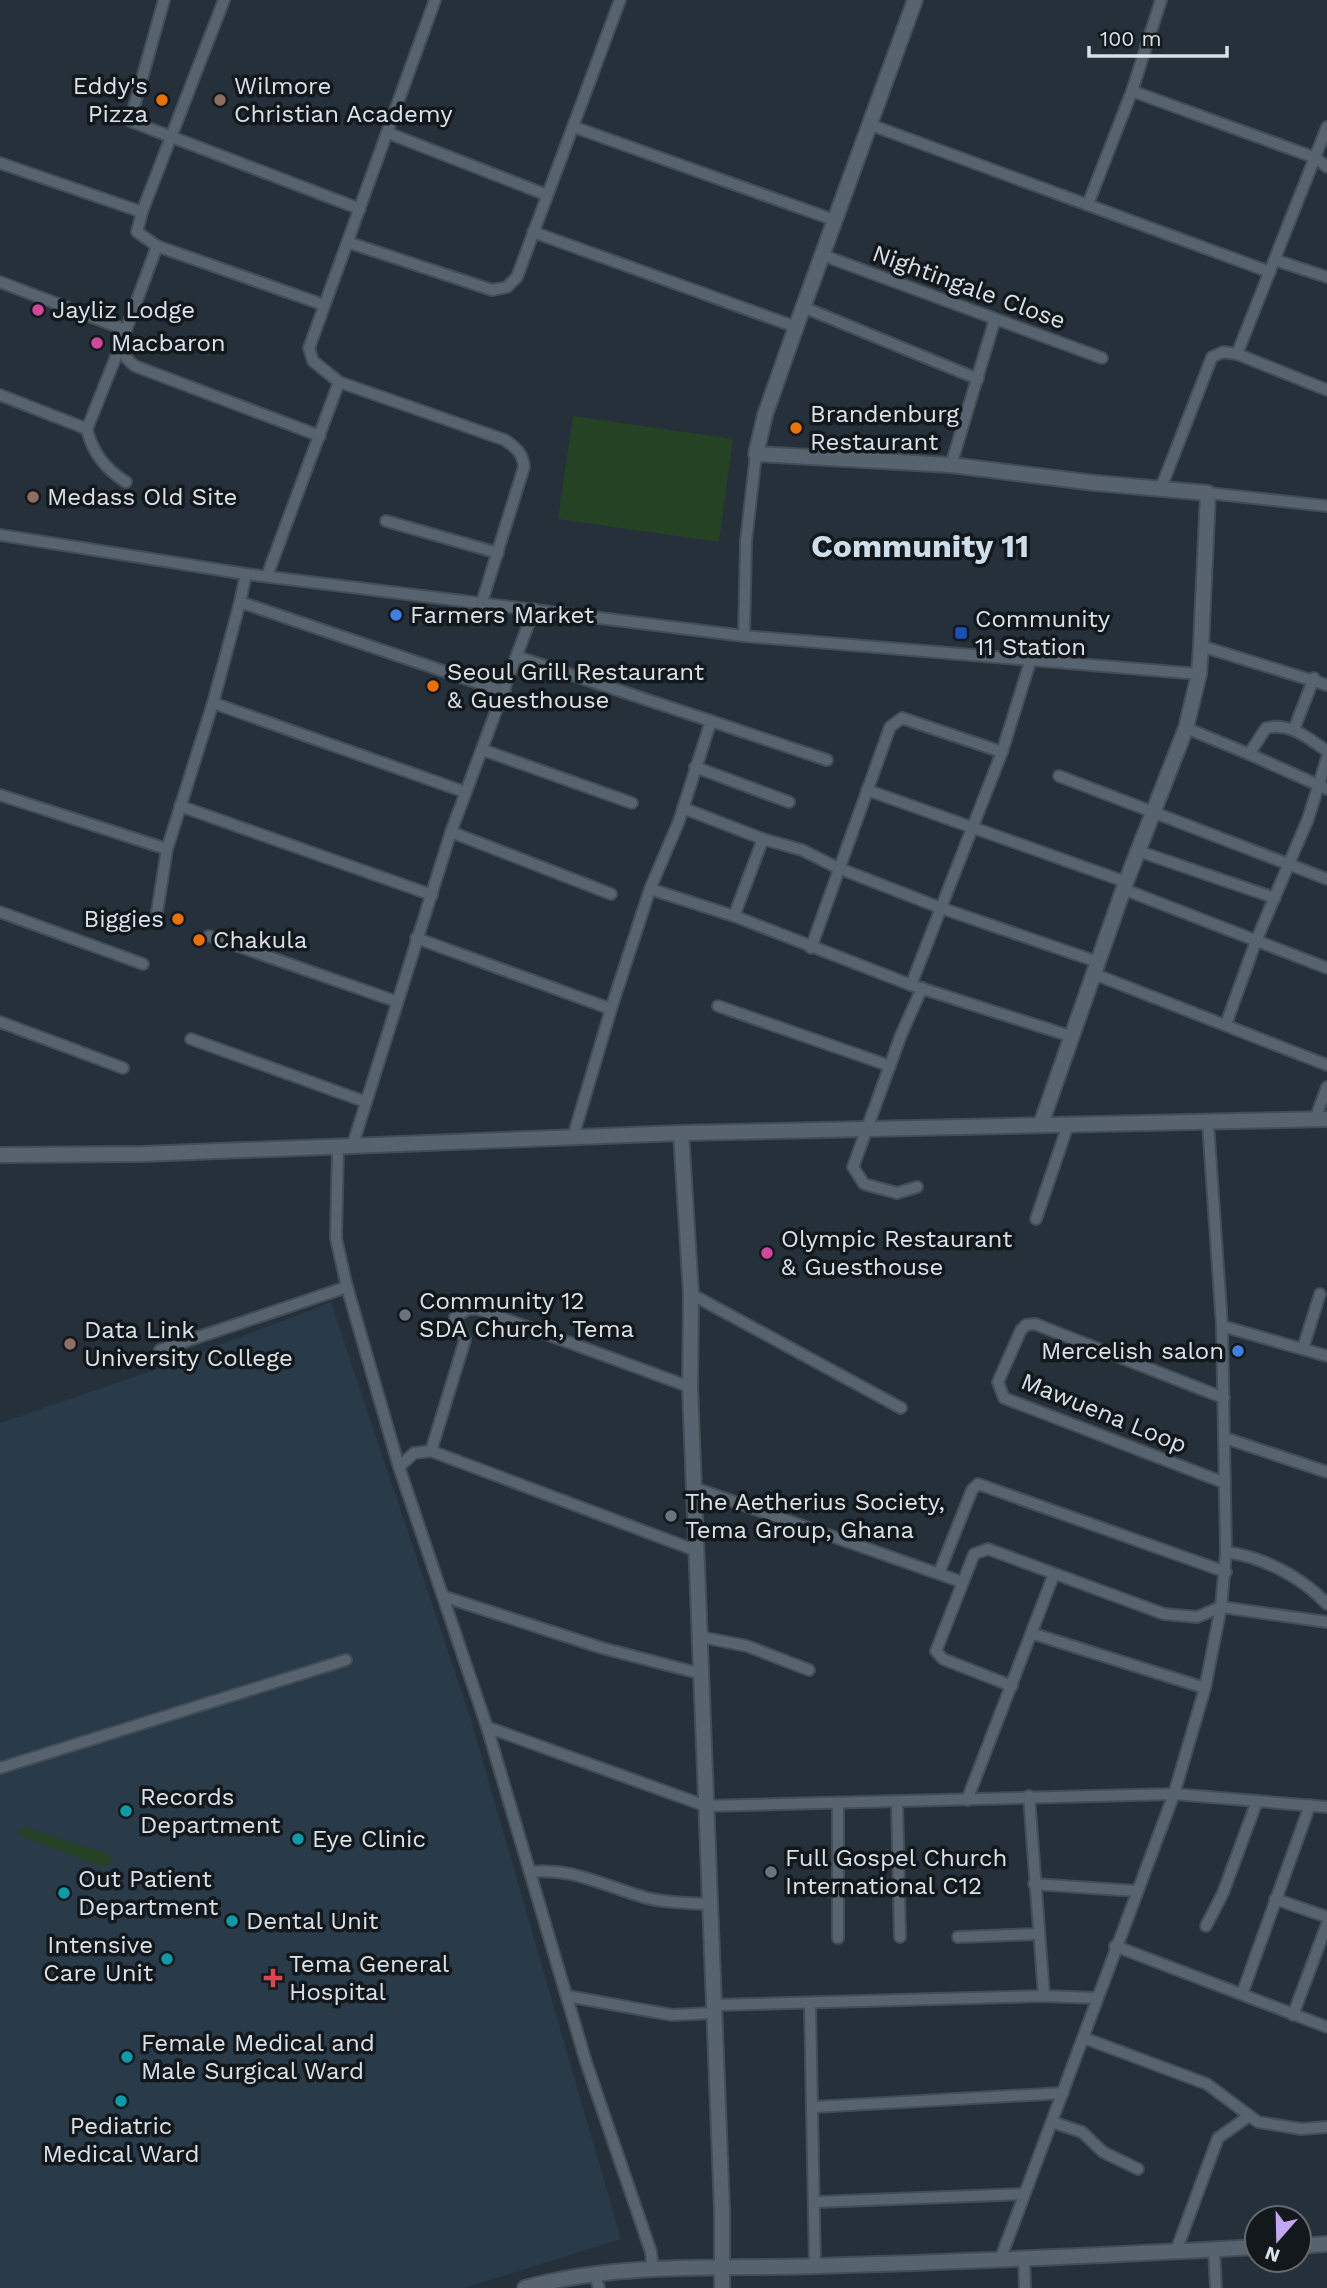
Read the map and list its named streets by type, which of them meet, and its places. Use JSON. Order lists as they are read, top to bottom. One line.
{"streets":{"street":["Nightingale Close","Mawuena Loop"]},"districts":["Community 11"],"places":{"other":["Eddy's Pizza","Wilmore Christian Academy","Jayliz Lodge","Macbaron","Brandenburg Restaurant","Medass Old Site","Farmers Market","Seoul Grill Restaurant & Guesthouse","Biggies","Chakula","Olympic Restaurant & Guesthouse","Community 12 SDA Church, Tema","Data Link University College","Mercelish salon","The Aetherius Society, Tema Group, Ghana","Records Department","Eye Clinic","Full Gospel Church International C12","Out Patient Department","Dental Unit","Intensive Care Unit","Female Medical and Male Surgical Ward","Pediatric Medical Ward"],"transit":["Community 11 Station"],"health":["Tema General Hospital"]},"scale_bar":"100 m","north":"bottom"}
